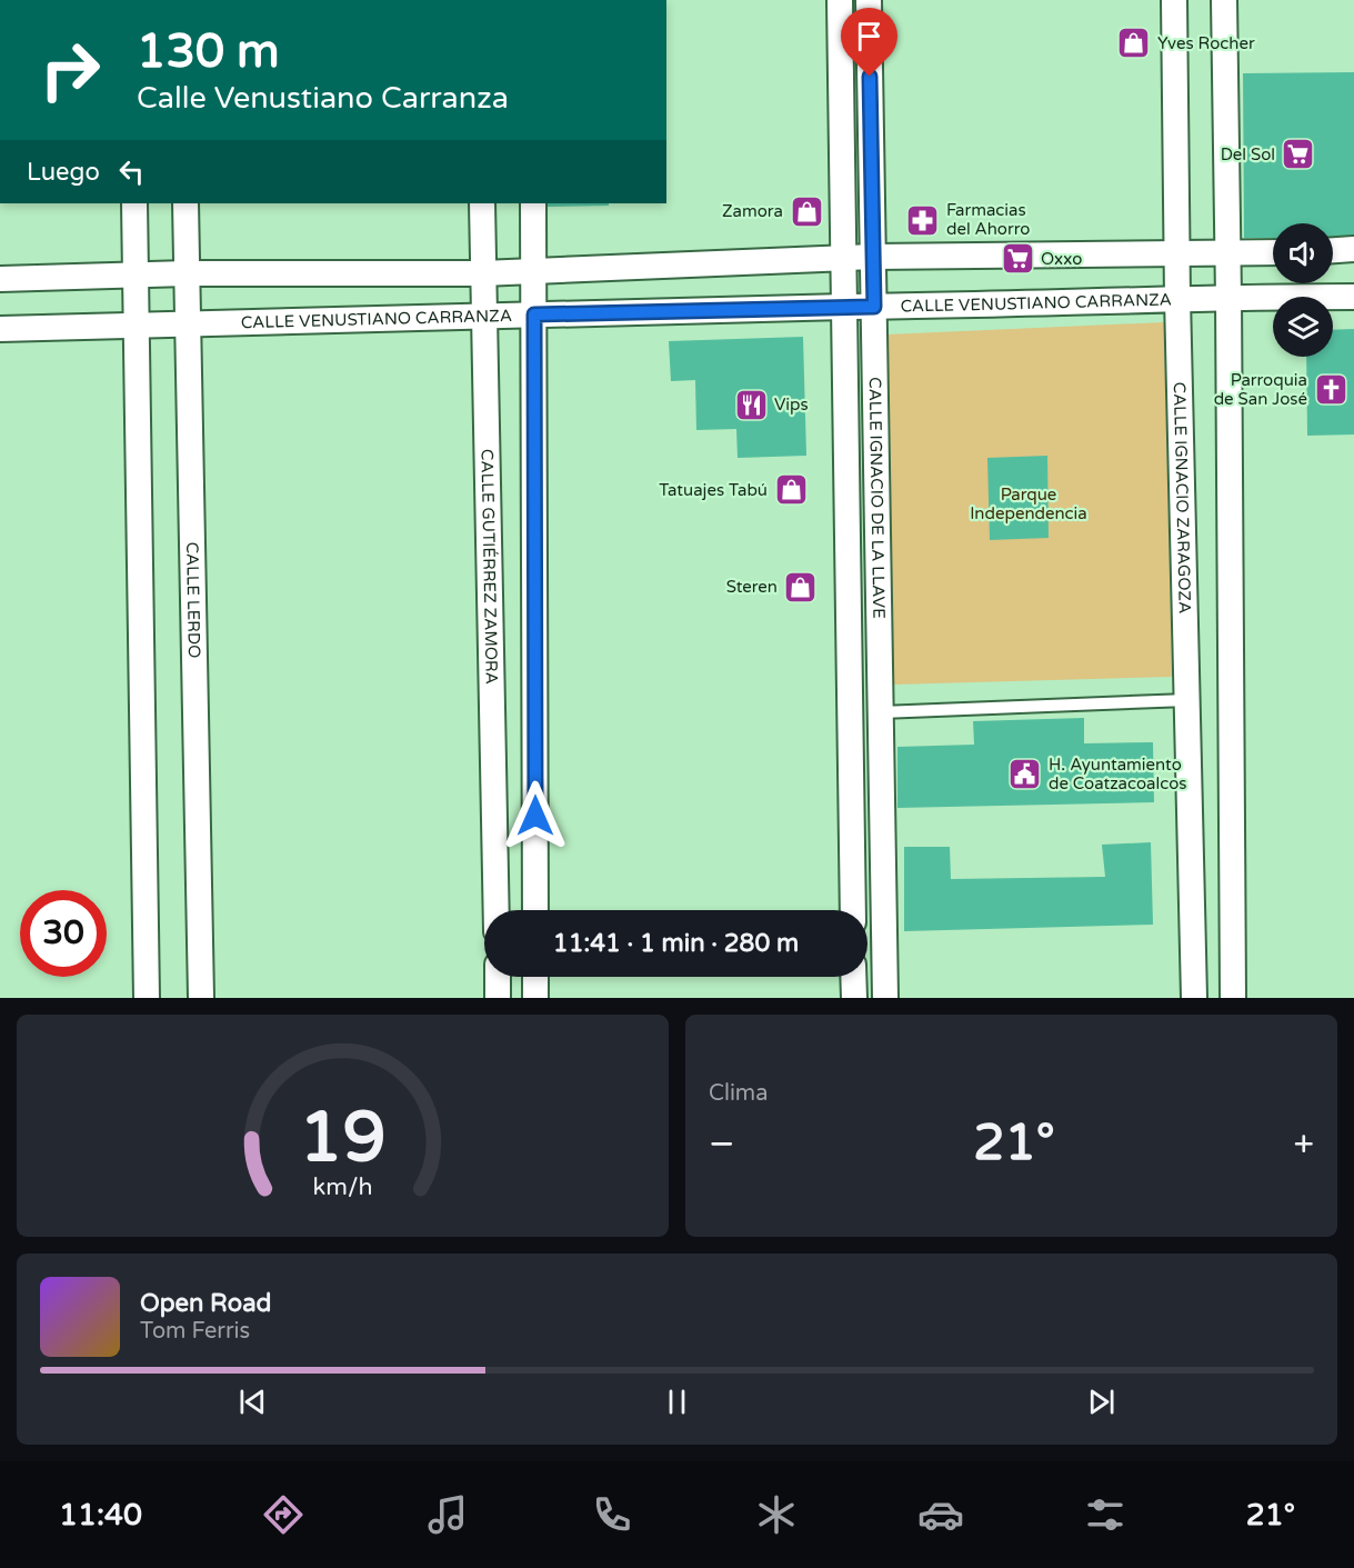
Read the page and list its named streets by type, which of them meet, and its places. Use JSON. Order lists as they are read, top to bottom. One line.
{"streets":{"street":["CALLE VENUSTIANO CARRANZA","CALLE IGNACIO DE LA LLAVE","CALLE IGNACIO ZARAGOZA","CALLE GUTIÉRREZ ZAMORA","CALLE LERDO"]},"crossings":[["CALLE VENUSTIANO CARRANZA","CALLE IGNACIO DE LA LLAVE"],["CALLE VENUSTIANO CARRANZA","CALLE IGNACIO ZARAGOZA"],["CALLE VENUSTIANO CARRANZA","CALLE GUTIÉRREZ ZAMORA"],["CALLE VENUSTIANO CARRANZA","CALLE LERDO"]],"parks":["Parque Independencia"],"places":{"shop":["Yves Rocher","Zamora","Tatuajes Tabú","Steren"],"supermarket":["Del Sol","Oxxo"],"pharmacy":["Farmacias del Ahorro"],"church":["Parroquia de San José"],"restaurant":["Vips"],"public building":["H. Ayuntamiento de Coatzacoalcos"]},"page":{"turn":["130 m","Calle Venustiano Carranza"],"then":"Luego","limit":"30","trip":"11:41 · 1 min · 280 m","tile":"Clima","heat":["−","21°","+"],"song":["Open Road","Tom Ferris"],"tabs":["11:40","21°"],"gauge":["19","km/h"]}}
